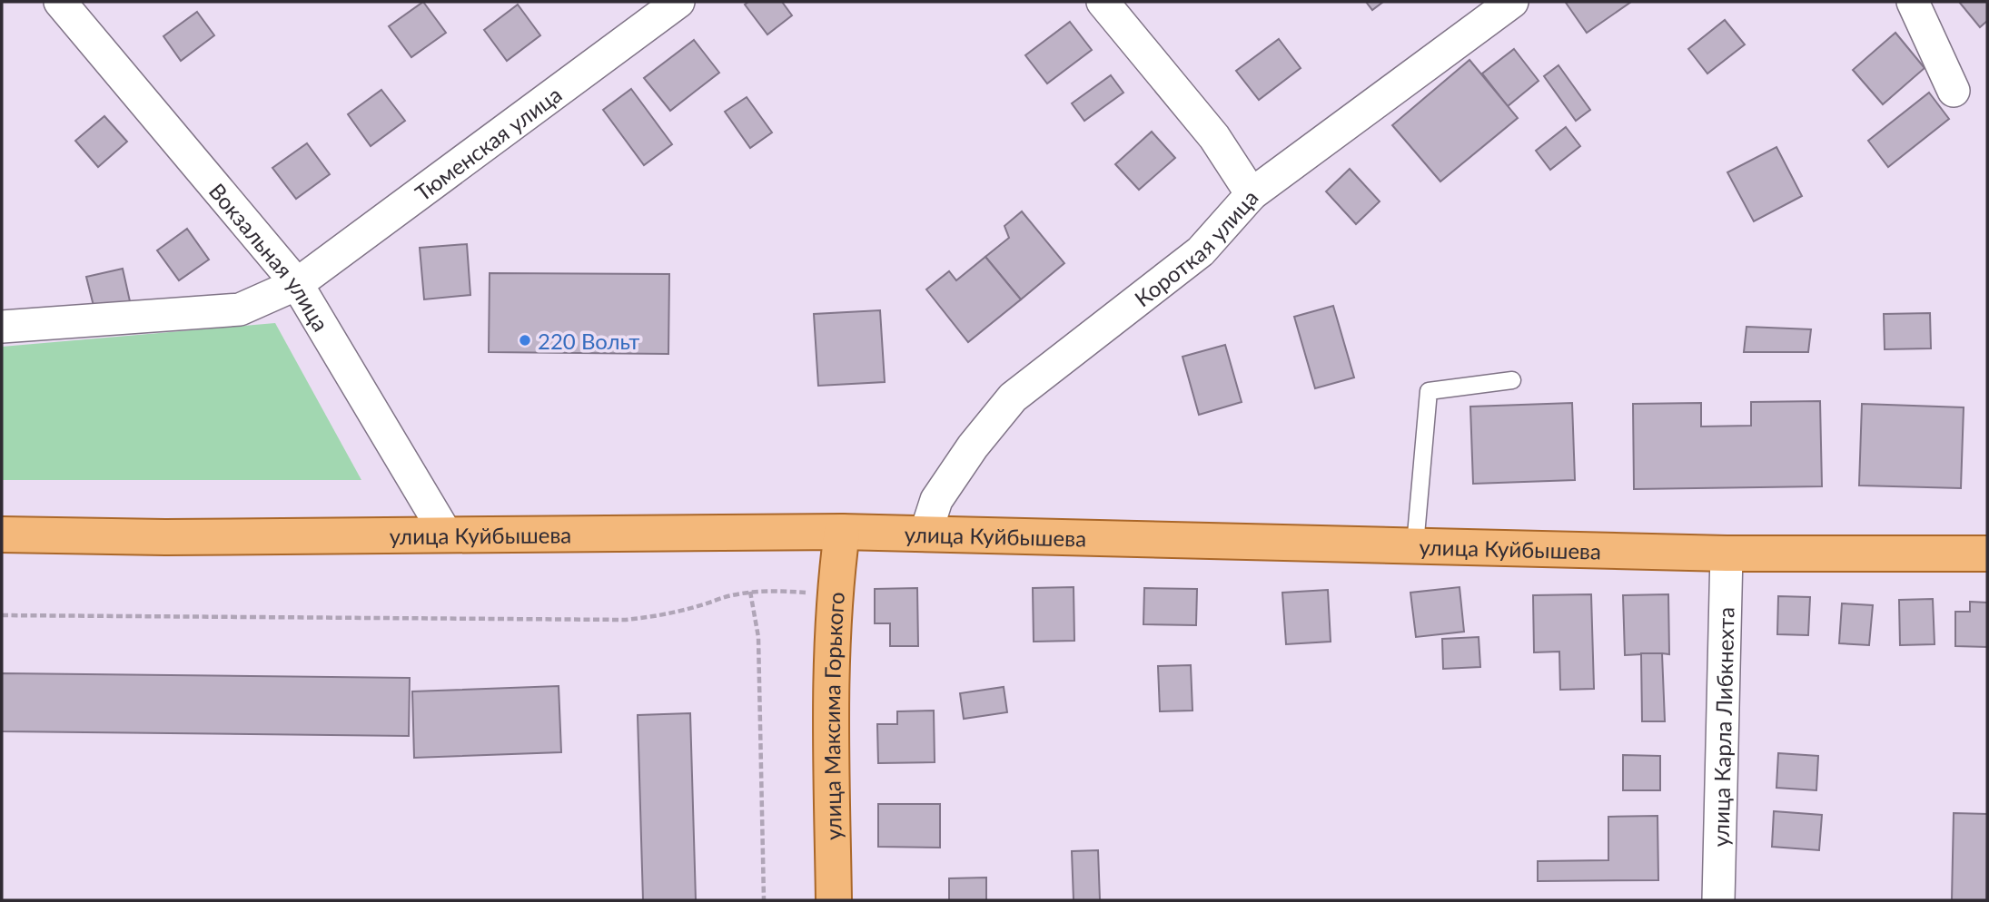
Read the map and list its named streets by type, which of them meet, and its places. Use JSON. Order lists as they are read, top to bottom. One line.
{"streets":{"main road":["улица Куйбышева","улица Максима Горького"],"street":["Тюменская улица","Короткая улица","Вокзальная улица","улица Карла Либкнехта"]},"crossings":[["Тюменская улица","Вокзальная улица"],["Короткая улица","улица Куйбышева"],["Вокзальная улица","улица Куйбышева"],["улица Куйбышева","улица Максима Горького"],["улица Куйбышева","улица Карла Либкнехта"]],"places":["220 Вольт"]}
